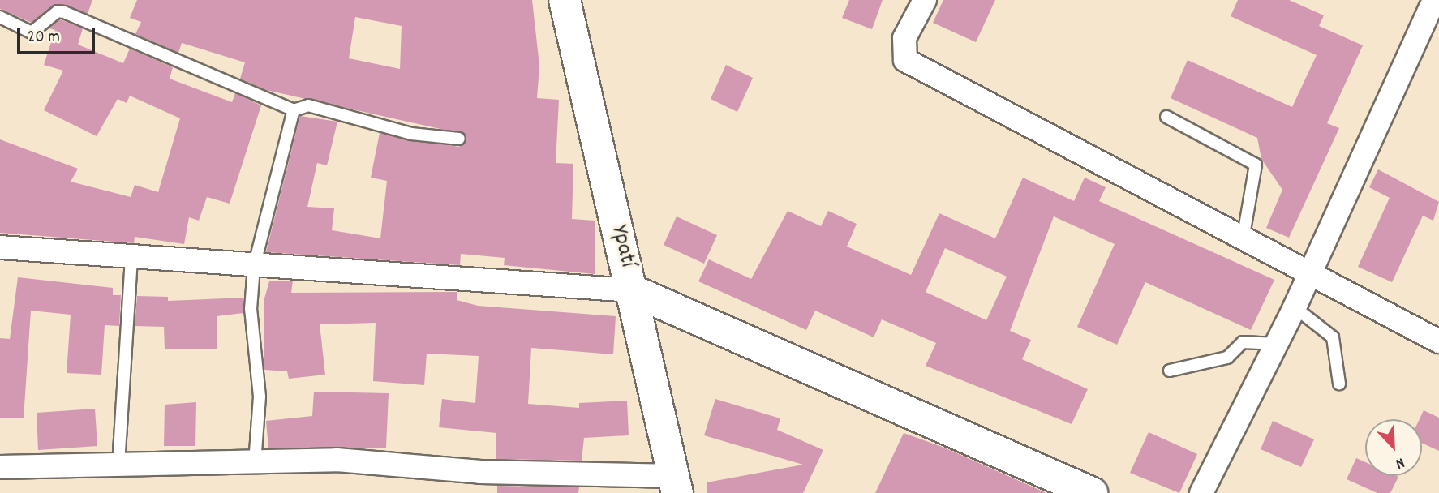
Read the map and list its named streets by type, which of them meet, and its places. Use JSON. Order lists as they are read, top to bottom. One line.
{"streets":{"street":["Ypatí"]},"scale_bar":"20 m","north":"bottom right"}
